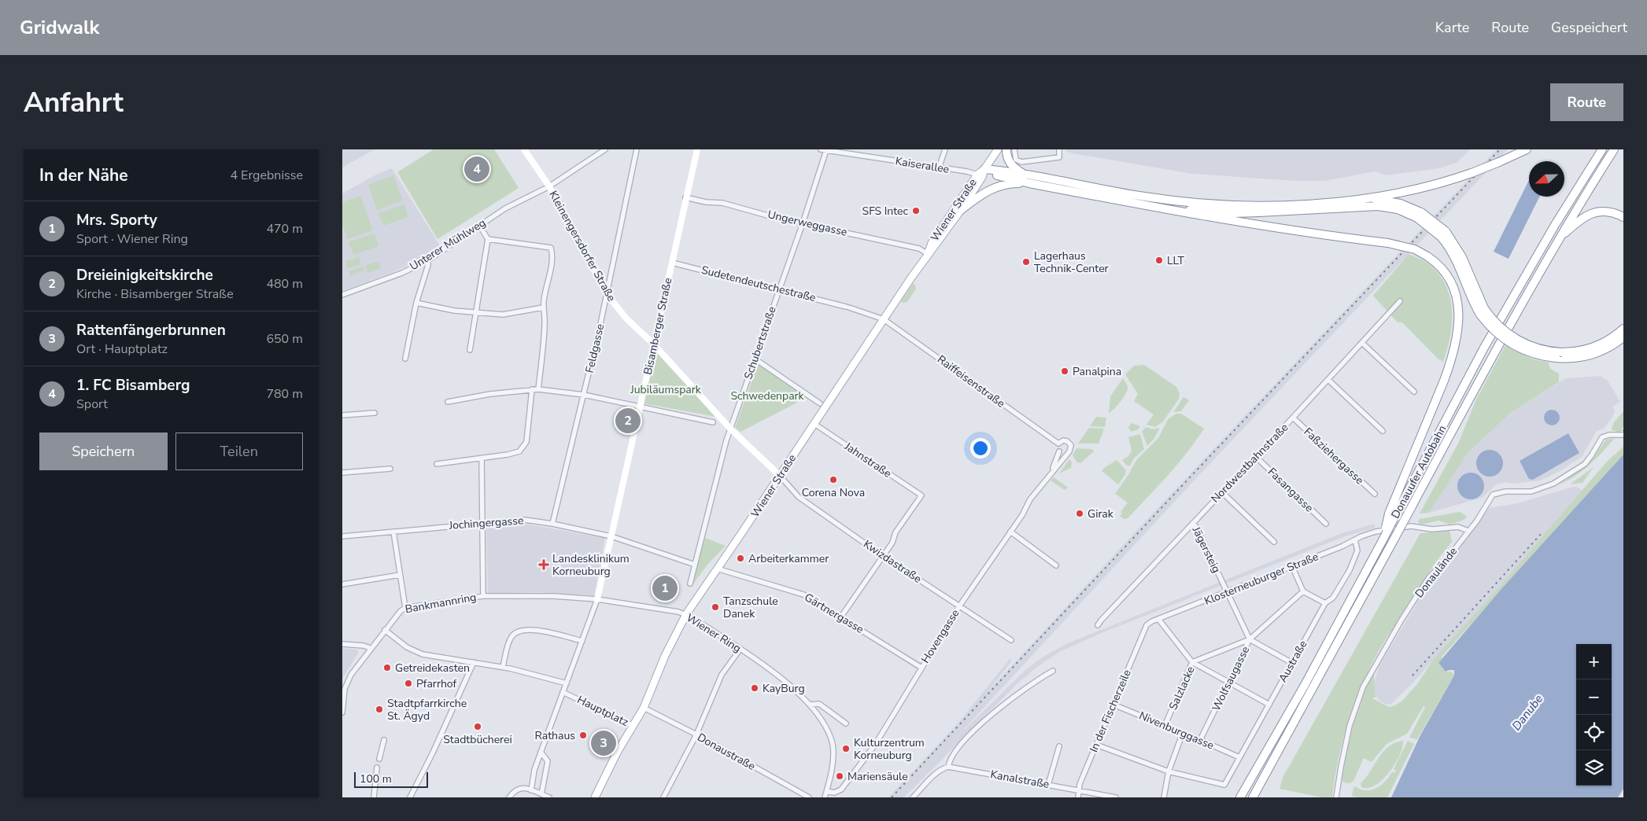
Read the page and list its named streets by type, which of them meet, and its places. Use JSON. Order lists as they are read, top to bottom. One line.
{"streets":{"highway":["Donauufer Autobahn"],"main road":["Wiener Straße","Hauptplatz"],"street":["Kaiserallee","Ungerweggasse","Unterer Mühlweg","Kleinengersdorfer Straße","Sudetendeutschestraße","Bisamberger Straße","Schubertstraße","Feldgasse","Raiffeisenstraße","Faßziehergasse","Jahnstraße","Nordwestbahnstraße","Fasangasse","Jochingergasse","Jägersteig","Kwizdastraße","Donaulände","Klosterneuburger Straße","Bankmannring","Gärtnergasse","Wiener Ring","Hovengasse","Austraße","Wolfsaugasse","Salzlacke","In der Fischerzeile","Nivenburggasse","Donaustraße","Kanalstraße"]},"crossings":[["Kaiserallee","Wiener Straße"],["Kaiserallee","Schubertstraße"],["Wiener Straße","Ungerweggasse"],["Wiener Straße","Kleinengersdorfer Straße"],["Wiener Straße","Sudetendeutschestraße"],["Wiener Straße","Raiffeisenstraße"],["Wiener Straße","Jahnstraße"],["Wiener Straße","Kwizdastraße"],["Wiener Straße","Gärtnergasse"],["Wiener Straße","Wiener Ring"],["Wiener Straße","Hauptplatz"],["Wiener Straße","Donaustraße"],["Ungerweggasse","Bisamberger Straße"],["Ungerweggasse","Schubertstraße"],["Unterer Mühlweg","Kleinengersdorfer Straße"],["Kleinengersdorfer Straße","Bisamberger Straße"],["Kleinengersdorfer Straße","Schubertstraße"],["Kleinengersdorfer Straße","Feldgasse"],["Kleinengersdorfer Straße","Kwizdastraße"],["Sudetendeutschestraße","Bisamberger Straße"],["Sudetendeutschestraße","Schubertstraße"],["Sudetendeutschestraße","Raiffeisenstraße"],["Bisamberger Straße","Jochingergasse"],["Bisamberger Straße","Wiener Ring"],["Bisamberger Straße","Hauptplatz"],["Schubertstraße","Jochingergasse"],["Feldgasse","Jochingergasse"],["Raiffeisenstraße","Hovengasse"],["Faßziehergasse","Nordwestbahnstraße"],["Jahnstraße","Kwizdastraße"],["Nordwestbahnstraße","Fasangasse"],["Nordwestbahnstraße","Jägersteig"],["Jägersteig","Klosterneuburger Straße"],["Jägersteig","Wolfsaugasse"],["Jägersteig","Salzlacke"],["Kwizdastraße","Hovengasse"],["Donaulände","Klosterneuburger Straße"],["Klosterneuburger Straße","Austraße"],["Klosterneuburger Straße","In der Fischerzeile"],["Bankmannring","Wiener Ring"],["Gärtnergasse","Hovengasse"],["Wiener Ring","Hovengasse"],["Austraße","Nivenburggasse"],["Wolfsaugasse","Salzlacke"],["Wolfsaugasse","Nivenburggasse"],["Salzlacke","Nivenburggasse"],["In der Fischerzeile","Nivenburggasse"],["In der Fischerzeile","Kanalstraße"]],"water":["Danube"],"parks":["Jubiläumspark","Schwedenpark"],"places":{"other":["SFS Intec","LLT","Lagerhaus Technik-Center","Panalpina","Corena Nova","Girak","Arbeiterkammer","Tanzschule Danek","Getreidekasten","Pfarrhof","KayBurg","Stadtpfarrkirche St. Ägyd","Stadtbücherei","Rathaus","Kulturzentrum Korneuburg","Mariensäule"],"health":["Landesklinikum Korneuburg"]},"scale_bar":"100 m","north":"left","page":{"header":"Gridwalk","nav":["Karte","Route","Gespeichert"],"buttons":["Route",["Speichern","Teilen"]],"title":"Anfahrt","heading":["In der Nähe","4 Ergebnisse"],"pins":["4","2","1","3"],"list":[{"mark":"1","name":"Mrs. Sporty","note":"Sport · Wiener Ring","value":"470 m"},{"mark":"2","name":"Dreieinigkeitskirche","note":"Kirche · Bisamberger Straße","value":"480 m"},{"mark":"3","name":"Rattenfängerbrunnen","note":"Ort · Hauptplatz","value":"650 m"},{"mark":"4","name":"1. FC Bisamberg","note":"Sport","value":"780 m"}],"map_buttons":["+","−"],"scale":"100 m"}}
